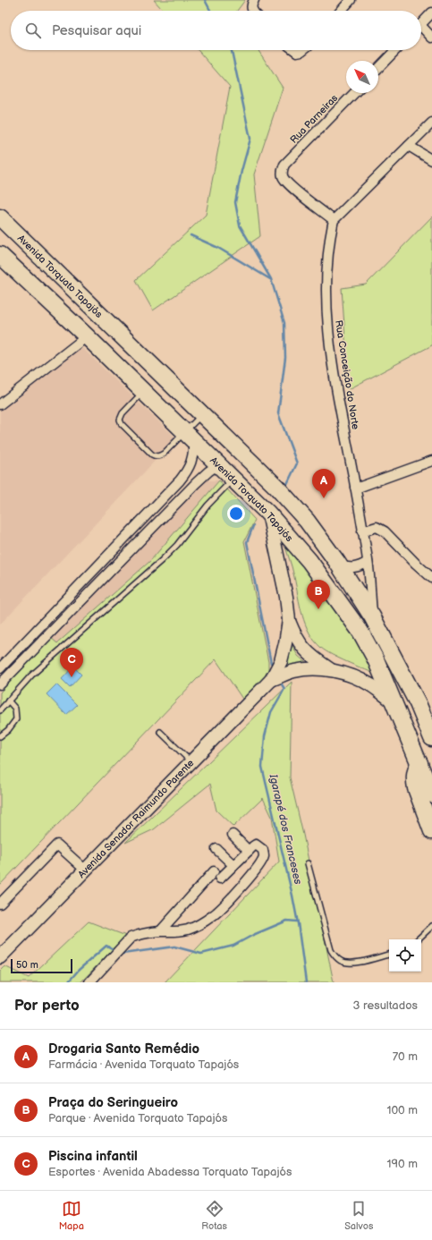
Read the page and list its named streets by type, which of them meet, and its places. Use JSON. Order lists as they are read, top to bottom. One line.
{"streets":{"highway":["Avenida Torquato Tapajós"],"street":["Rua Parneiras","Rua Conceição do Norte","Avenida Senador Raimundo Parente"]},"crossings":[["Rua Parneiras","Rua Conceição do Norte"],["Avenida Torquato Tapajós","Rua Conceição do Norte"],["Avenida Torquato Tapajós","Avenida Senador Raimundo Parente"]],"water":["Igarapé dos Franceses"],"scale_bar":"50 m","north":"top left","page":{"search":"Pesquisar aqui","pins":["A","B","C"],"scale":"50 m","heading":["Por perto","3 resultados"],"list":[{"mark":"A","name":"Drogaria Santo Remédio","note":"Farmácia · Avenida Torquato Tapajós","value":"70 m"},{"mark":"B","name":"Praça do Seringueiro","note":"Parque · Avenida Torquato Tapajós","value":"100 m"},{"mark":"C","name":"Piscina infantil","note":"Esportes · Avenida Abadessa Torquato Tapajós","value":"190 m"}],"nav":["Mapa","Rotas","Salvos"]}}
